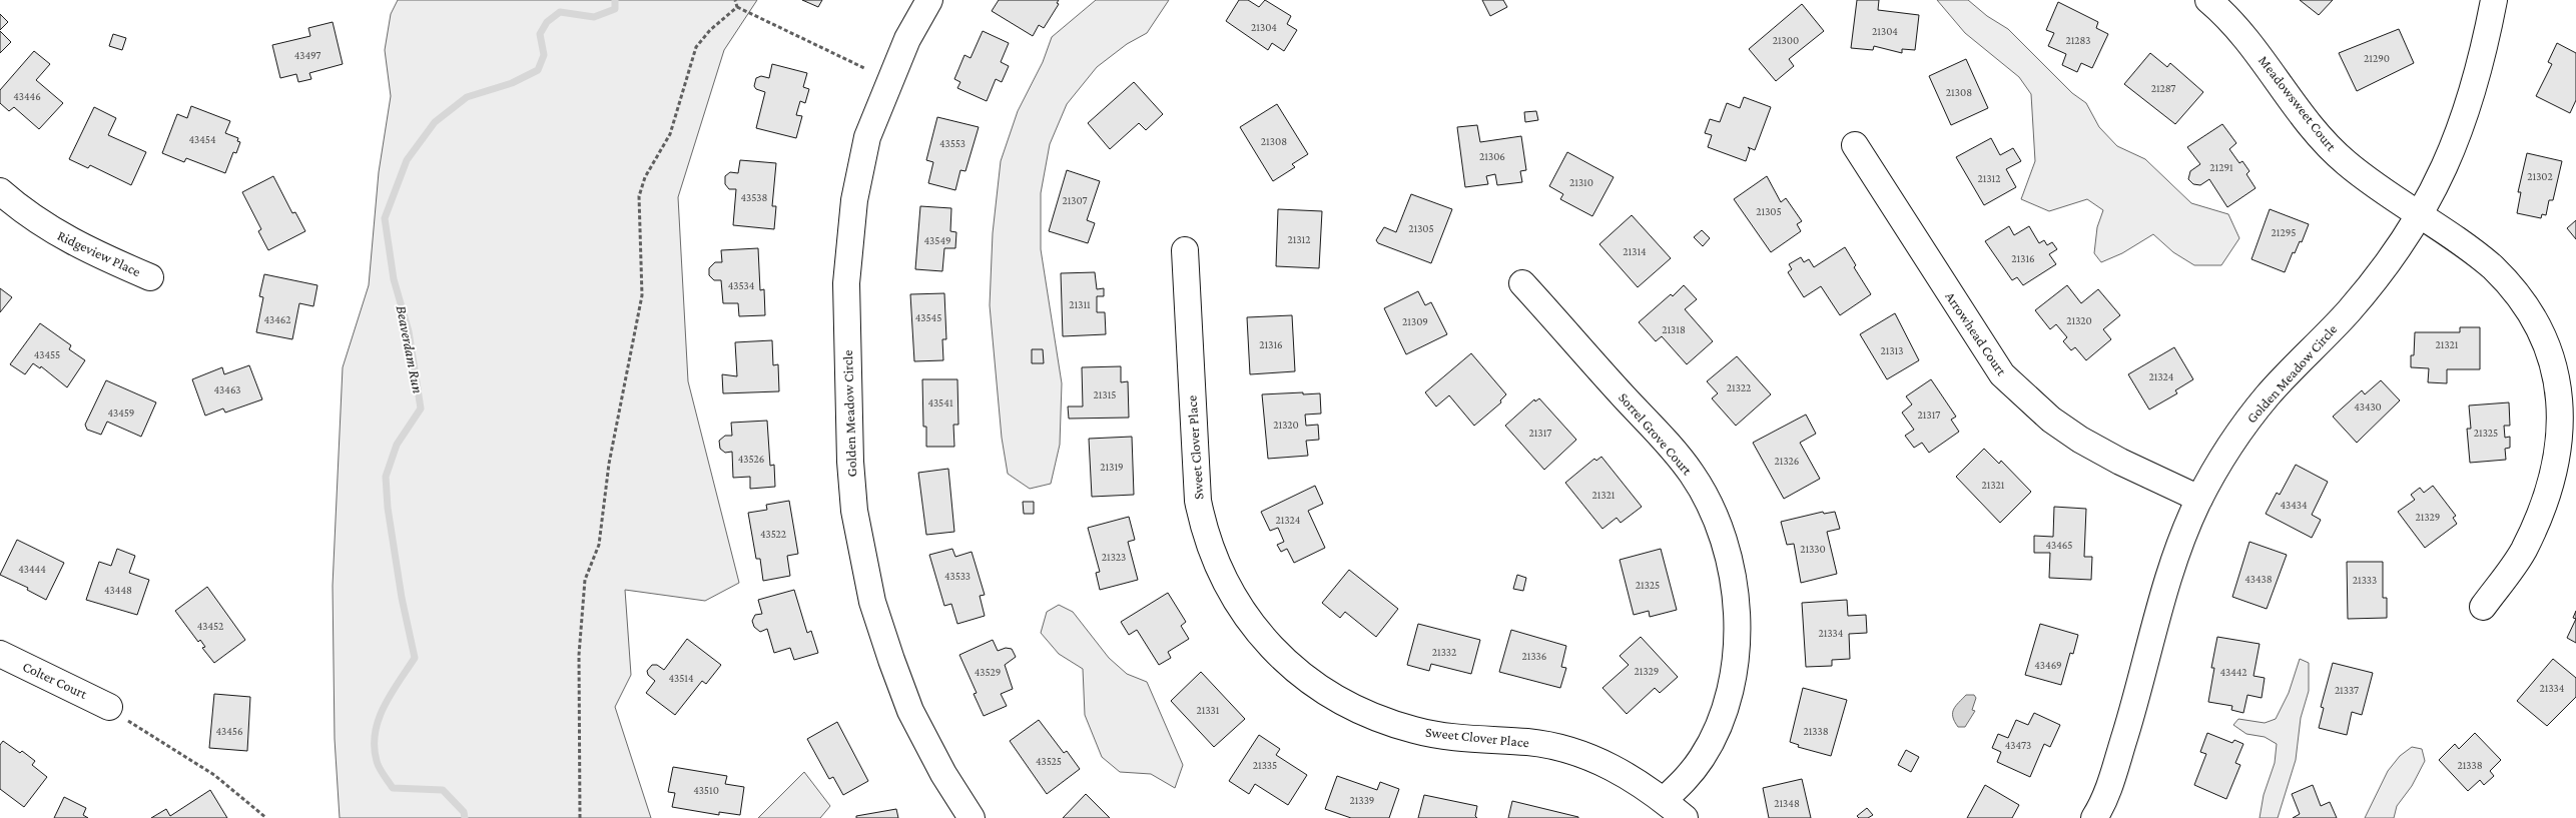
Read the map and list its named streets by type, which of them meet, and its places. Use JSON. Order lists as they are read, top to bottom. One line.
{"streets":{"street":["Meadowsweet Court","Ridgeview Place","Arrowhead Court","Golden Meadow Circle","Sorrel Grove Court","Sweet Clover Place","Colter Court"]},"crossings":[["Meadowsweet Court","Golden Meadow Circle"],["Arrowhead Court","Golden Meadow Circle"],["Sorrel Grove Court","Sweet Clover Place"]],"water":["Beaverdam Run"],"house_numbers":["21304","21304","21300","21283","43497","21290","21287","21308","43446","43454","21308","43553","21306","21291","21302","21312","21310","43538","21307","21305","21305","21295","21312","43549","21314","21316","43534","21311","43545","43462","21320","21309","21318","21316","21321","21313","43455","21324","21322","43463","21315","43541","43430","43459","21317","21320","21317","21325","43526","21326","21319","21321","21321","43434","21329","21324","43522","43465","21330","21323","43444","43533","43438","21333","21325","43448","43452","21334","21332","21336","43469","21329","43529","43442","43514","21334","21337","21331","43456","21338","43473","43525","21335","21338","43510","21339","21348"]}
